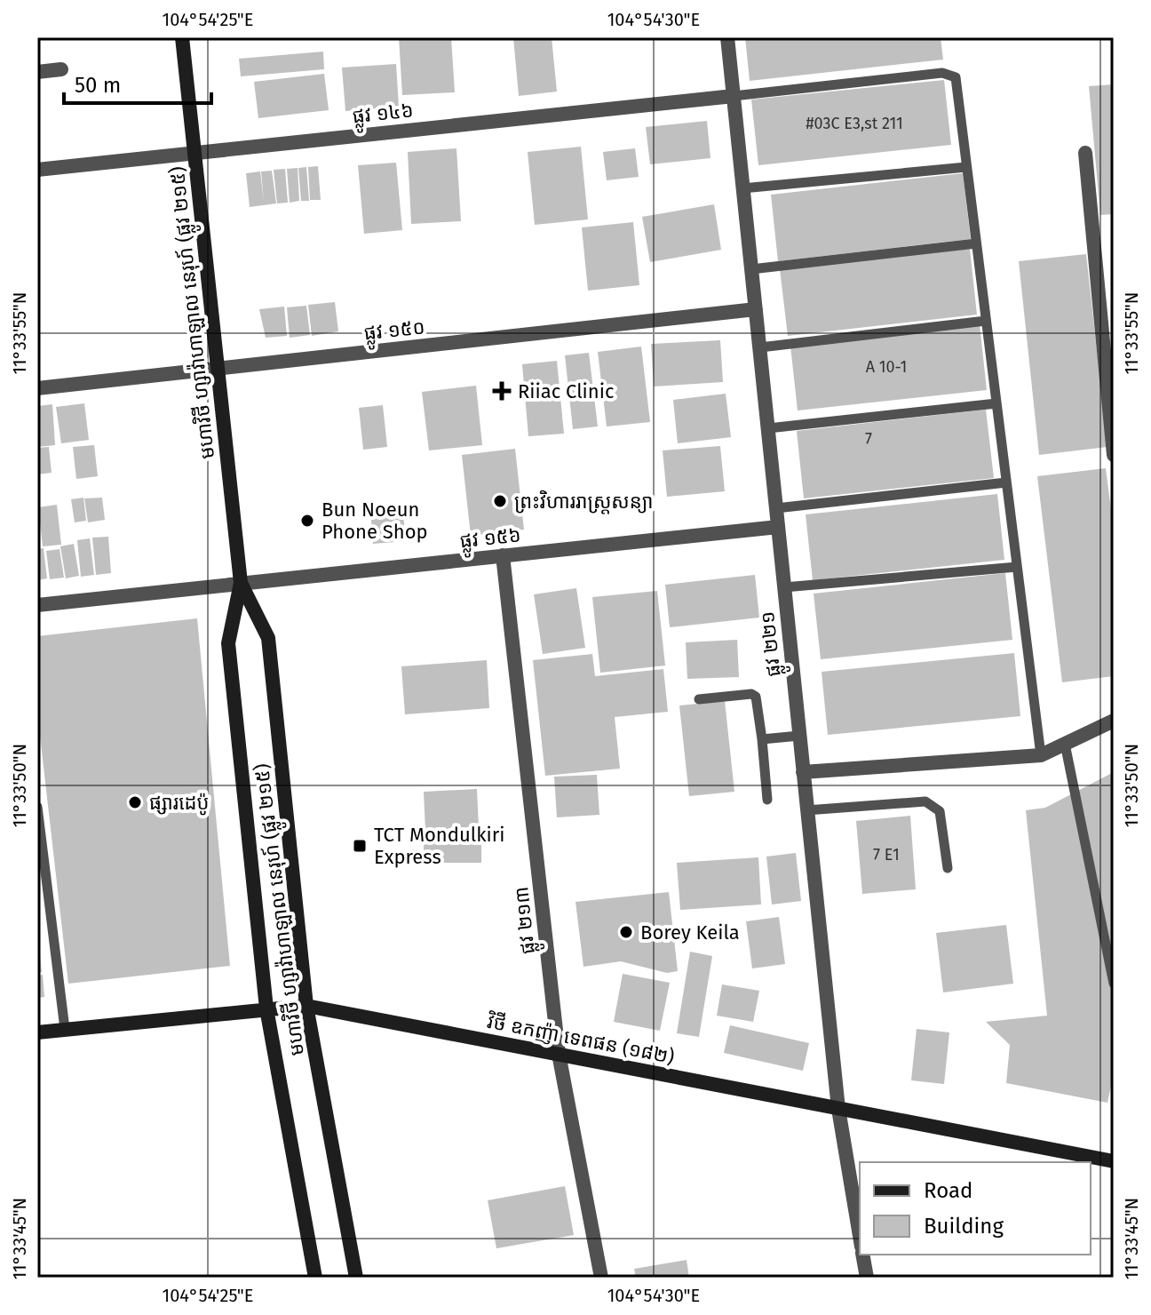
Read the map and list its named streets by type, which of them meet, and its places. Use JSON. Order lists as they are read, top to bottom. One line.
{"streets":{"main road":["មហាវិថី ហ្សាវ៉ាហាឡាល នេរុហ៍ (ផ្លូវ ២១៥)","វិថី ឧកញ៉ា ទេពផន (១៨២)"],"street":["ផ្លូវ ១៤៦","ផ្លូវ ១៥០","ផ្លូវ ១៥៦","ផ្លូវ ២២១","ផ្លូវ ២១៣"]},"crossings":[["ផ្លូវ ១៤៦","មហាវិថី ហ្សាវ៉ាហាឡាល នេរុហ៍ (ផ្លូវ ២១៥)"],["ផ្លូវ ១៤៦","ផ្លូវ ២២១"],["មហាវិថី ហ្សាវ៉ាហាឡាល នេរុហ៍ (ផ្លូវ ២១៥)","ផ្លូវ ១៥០"],["មហាវិថី ហ្សាវ៉ាហាឡាល នេរុហ៍ (ផ្លូវ ២១៥)","ផ្លូវ ១៥៦"],["មហាវិថី ហ្សាវ៉ាហាឡាល នេរុហ៍ (ផ្លូវ ២១៥)","វិថី ឧកញ៉ា ទេពផន (១៨២)"],["ផ្លូវ ១៥០","ផ្លូវ ២២១"],["ផ្លូវ ១៥៦","ផ្លូវ ២២១"],["ផ្លូវ ១៥៦","ផ្លូវ ២១៣"],["ផ្លូវ ២២១","វិថី ឧកញ៉ា ទេពផន (១៨២)"],["ផ្លូវ ២១៣","វិថី ឧកញ៉ា ទេពផន (១៨២)"]],"places":{"health":["Riiac Clinic"],"other":["ព្រះវិហាររាស្ត្រសន្យា","Bun Noeun Phone Shop","ផ្សារដេប៉ូ","Borey Keila"],"transit":["TCT Mondulkiri Express"]},"house_numbers":["#03C E3,st 211","A 10-1","7","7 E1"],"legend":["Road","Building"],"scale_bar":"50 m","coordinates":["104°54'25\"E","104°54'30\"E","11°33'55\"N","11°33'50\"N","11°33'45\"N"]}
